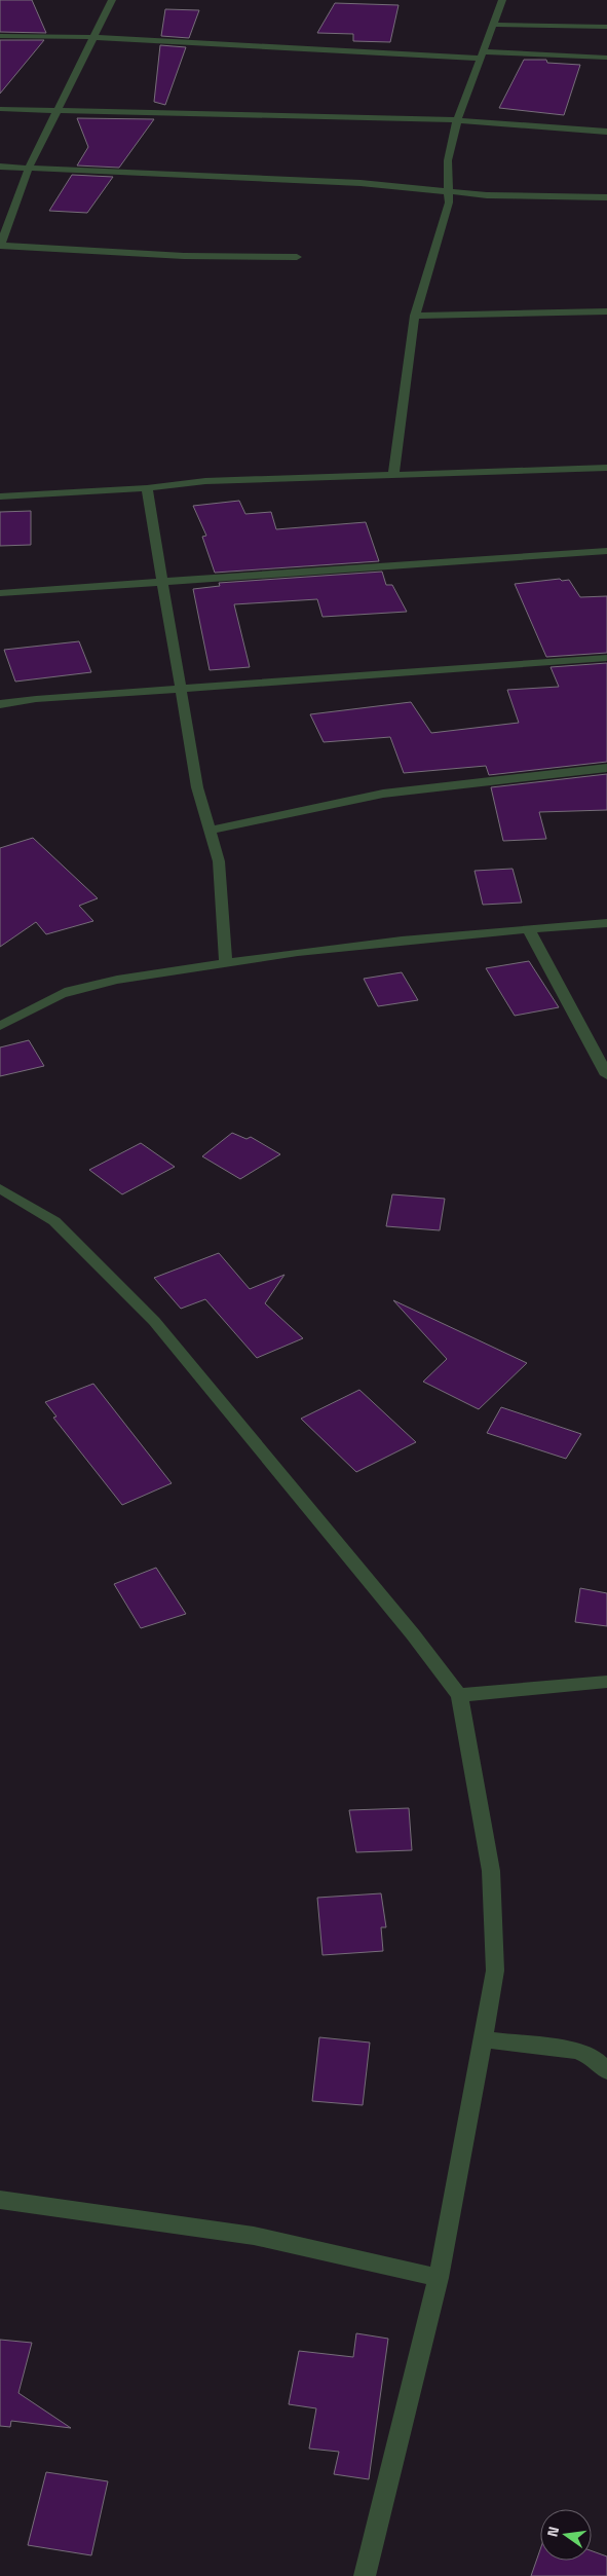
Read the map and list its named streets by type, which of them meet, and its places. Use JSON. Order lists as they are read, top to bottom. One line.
{"north":"left"}
